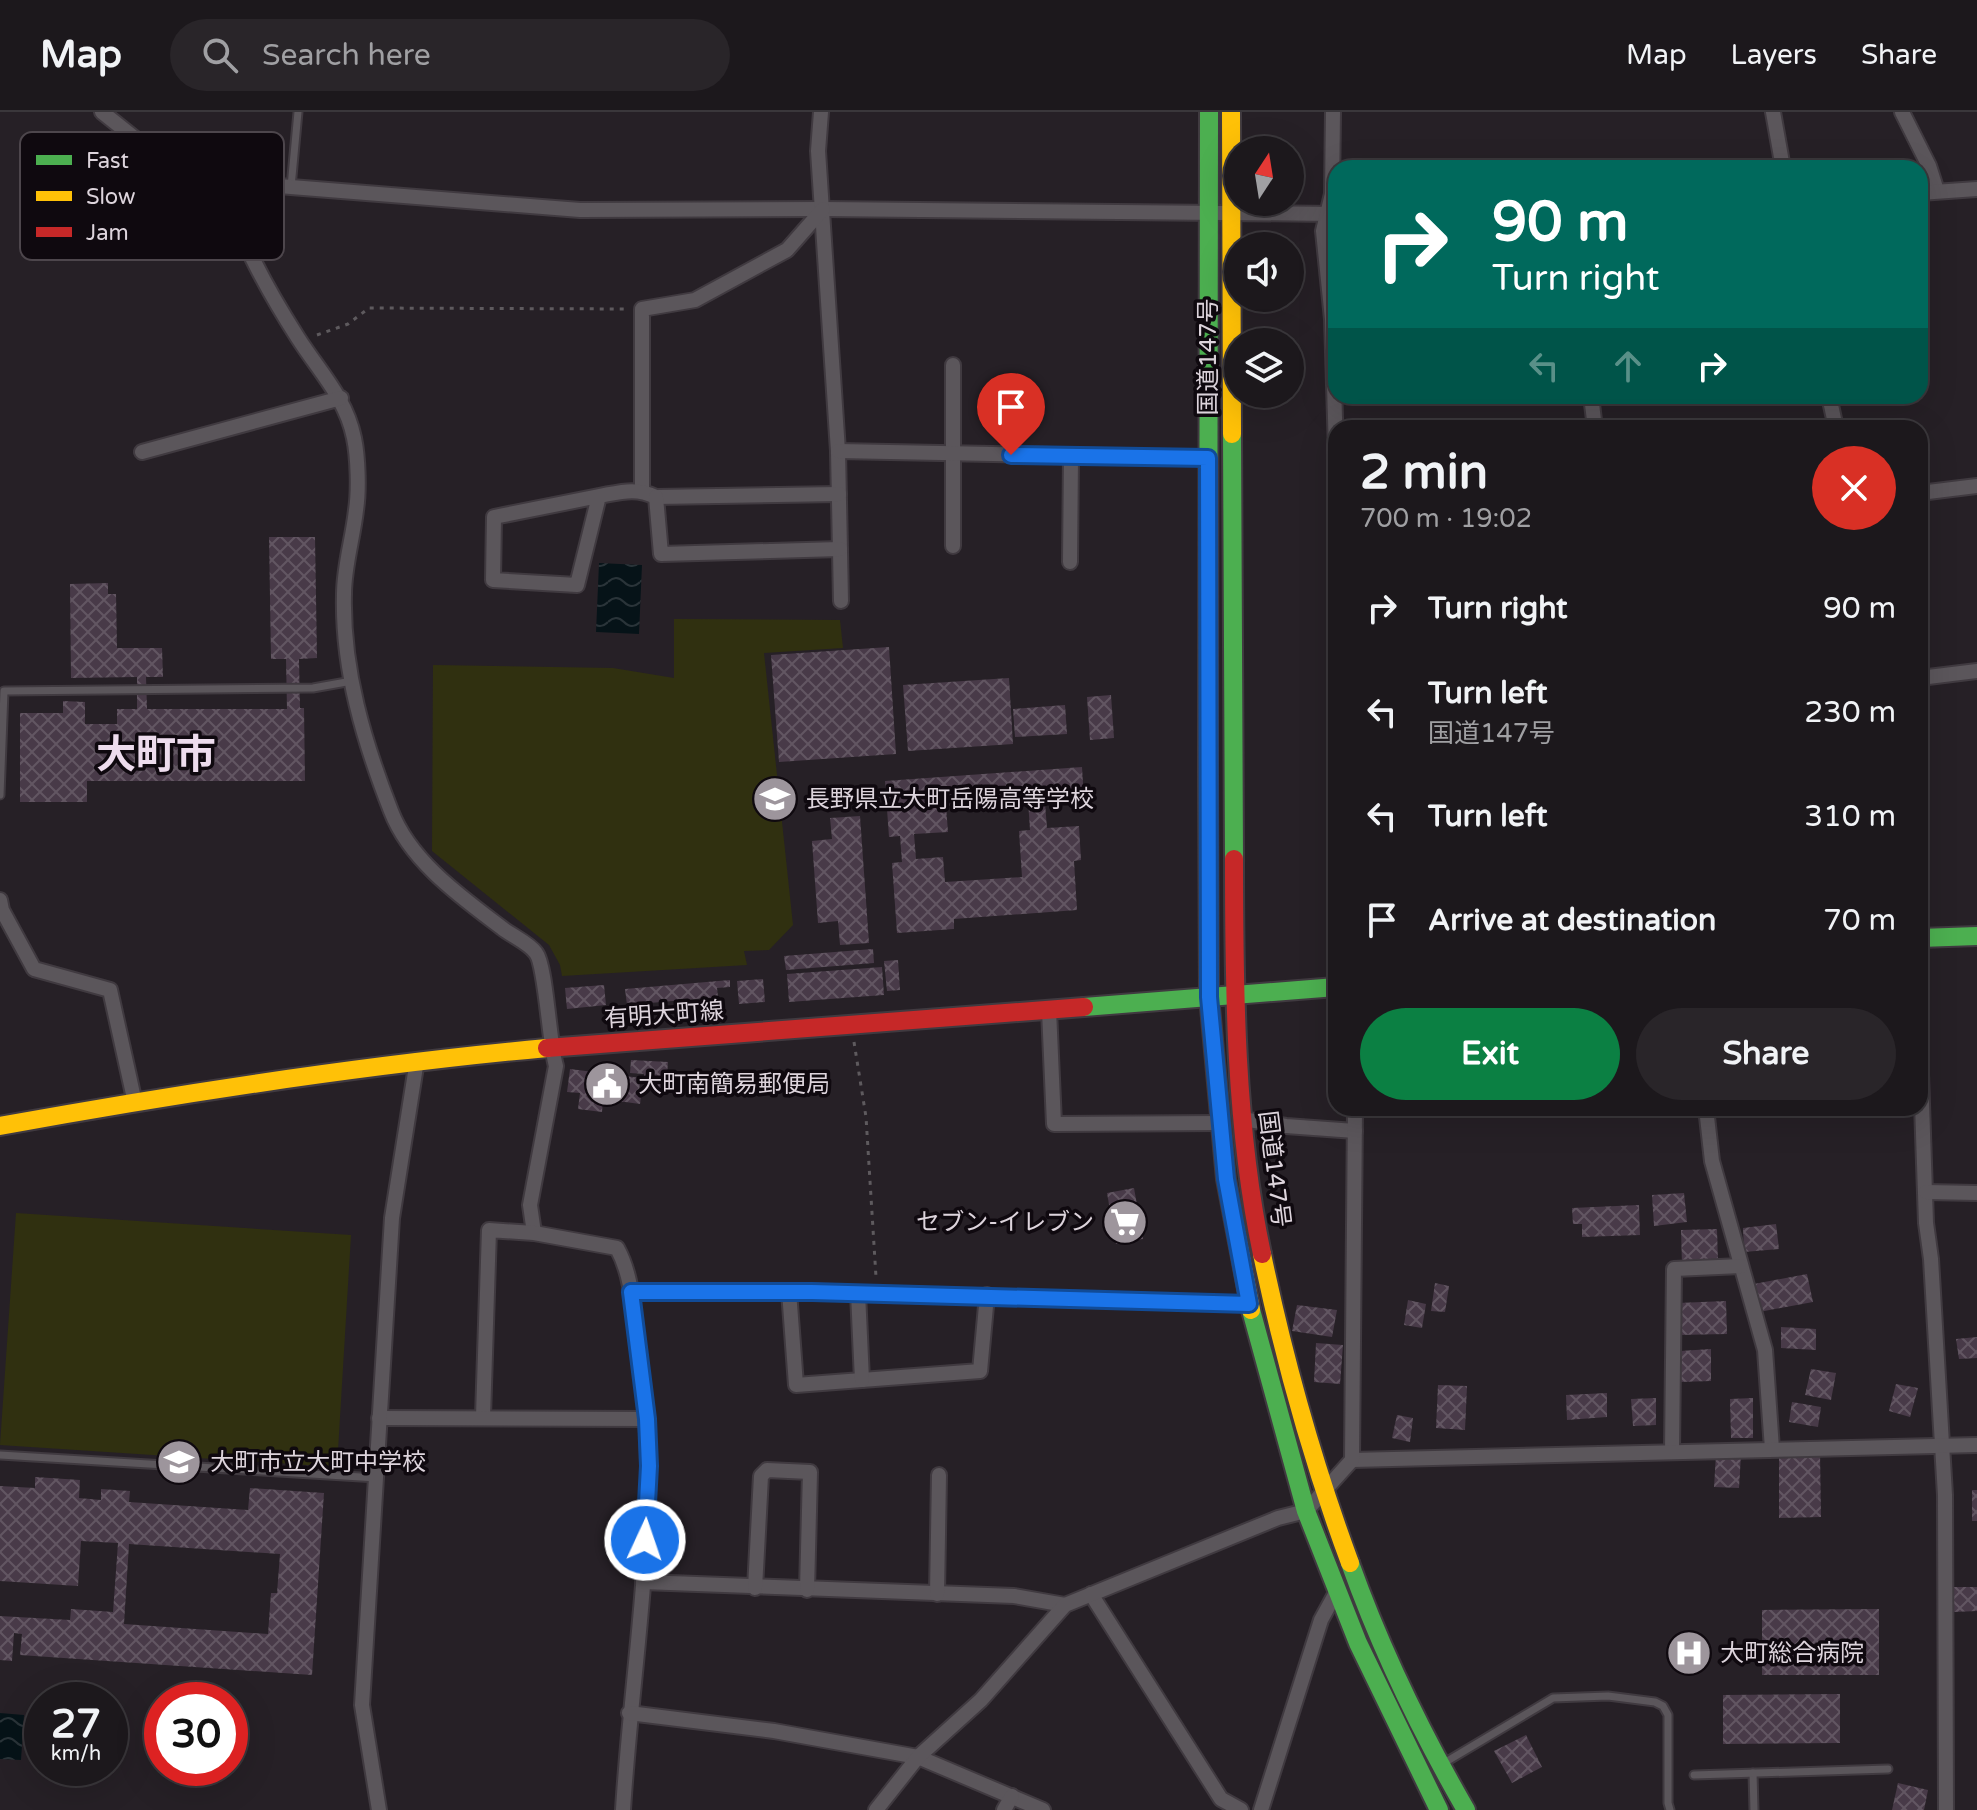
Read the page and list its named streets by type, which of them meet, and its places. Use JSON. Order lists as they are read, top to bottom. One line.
{"streets":{"main road":["国道147号","有明大町線"]},"crossings":[["国道147号","有明大町線"]],"districts":["大町市"],"places":{"school or university":["長野県立大町岳陽高等学校","大町市立大町中学校"],"public building":["大町南簡易郵便局"],"supermarket":["セブン-イレブン"],"hospital":["大町総合病院"]},"legend":["Fast","Slow","Jam"],"north":"top","page":{"header":"Map","search":"Search here","nav":["Map","Layers","Share"],"turn":["90 m","Turn right"],"heading":["2 min","700 m · 19:02"],"list":[{"name":"Turn right","value":"90 m"},{"name":"Turn left","note":"国道147号","value":"230 m"},{"name":"Turn left","value":"310 m"},{"name":"Arrive at destination","value":"70 m"}],"buttons":["Exit","Share"],"speed":"27 km/h","limit":"30"}}
